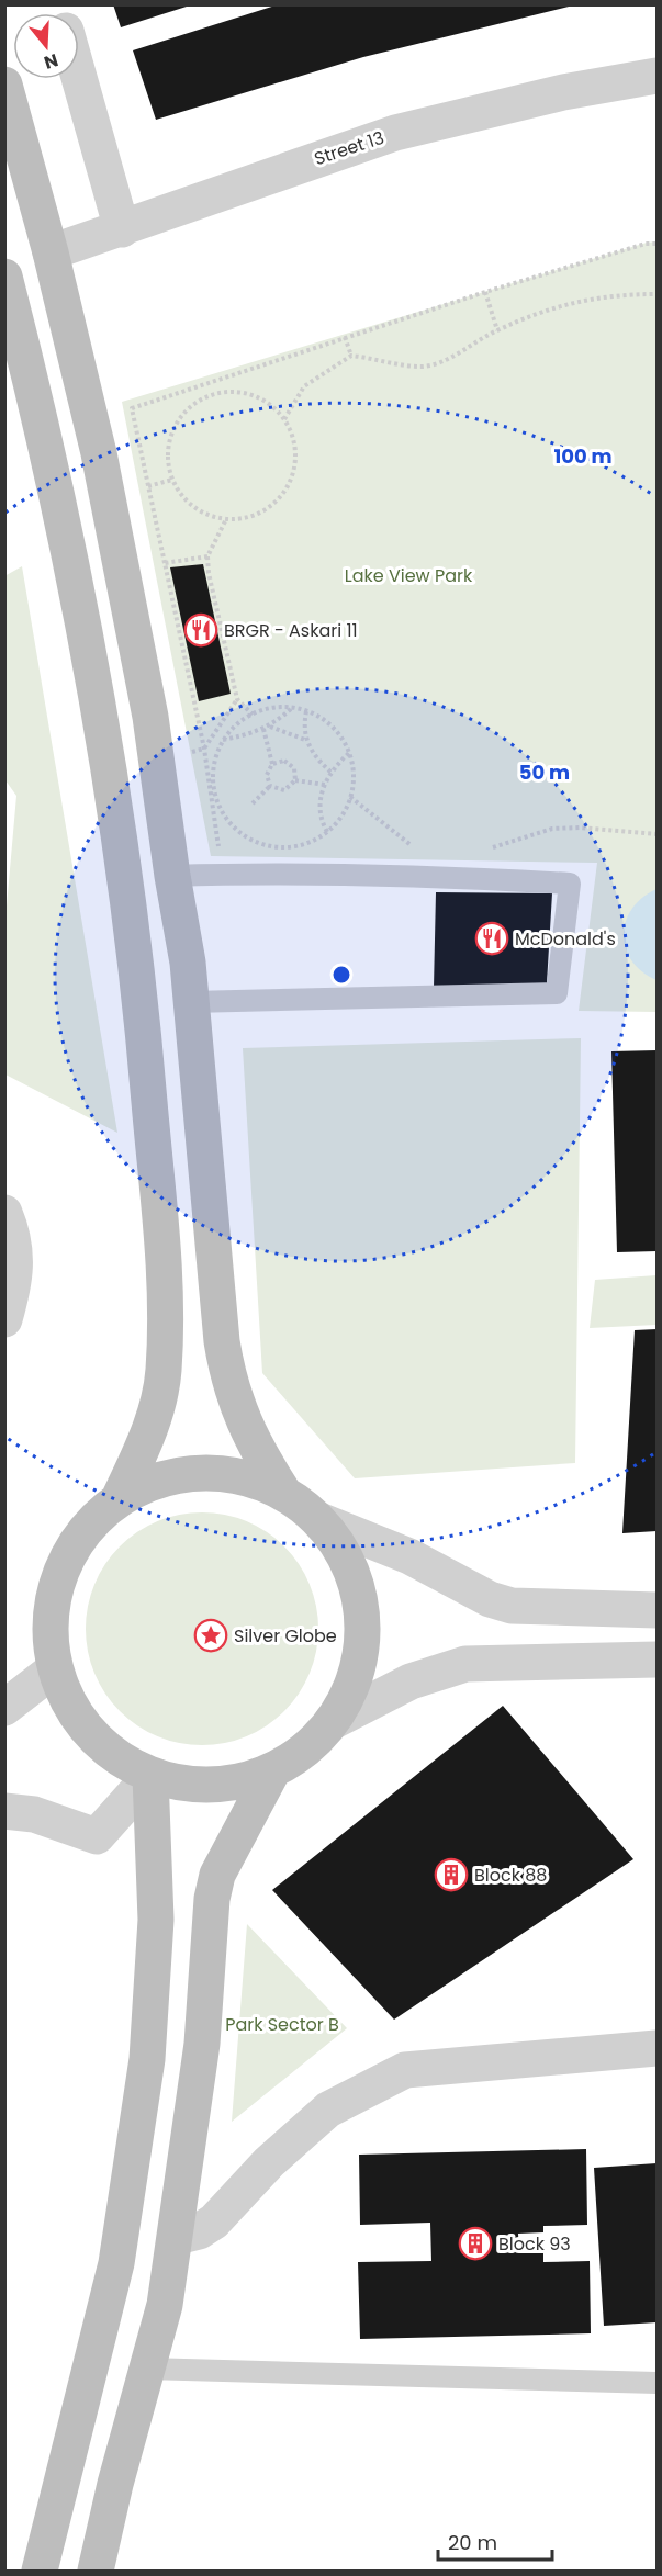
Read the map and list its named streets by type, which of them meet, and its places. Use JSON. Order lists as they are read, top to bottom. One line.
{"streets":{"street":["Street 13"]},"parks":["Lake View Park","Park Sector B"],"places":{"restaurant":["BRGR - Askari 11","McDonald's"],"place":["Silver Globe"],"building":["Block 88","Block 93"]},"scale_bar":"20 m","north":"bottom","rings":["100 m","50 m"]}
